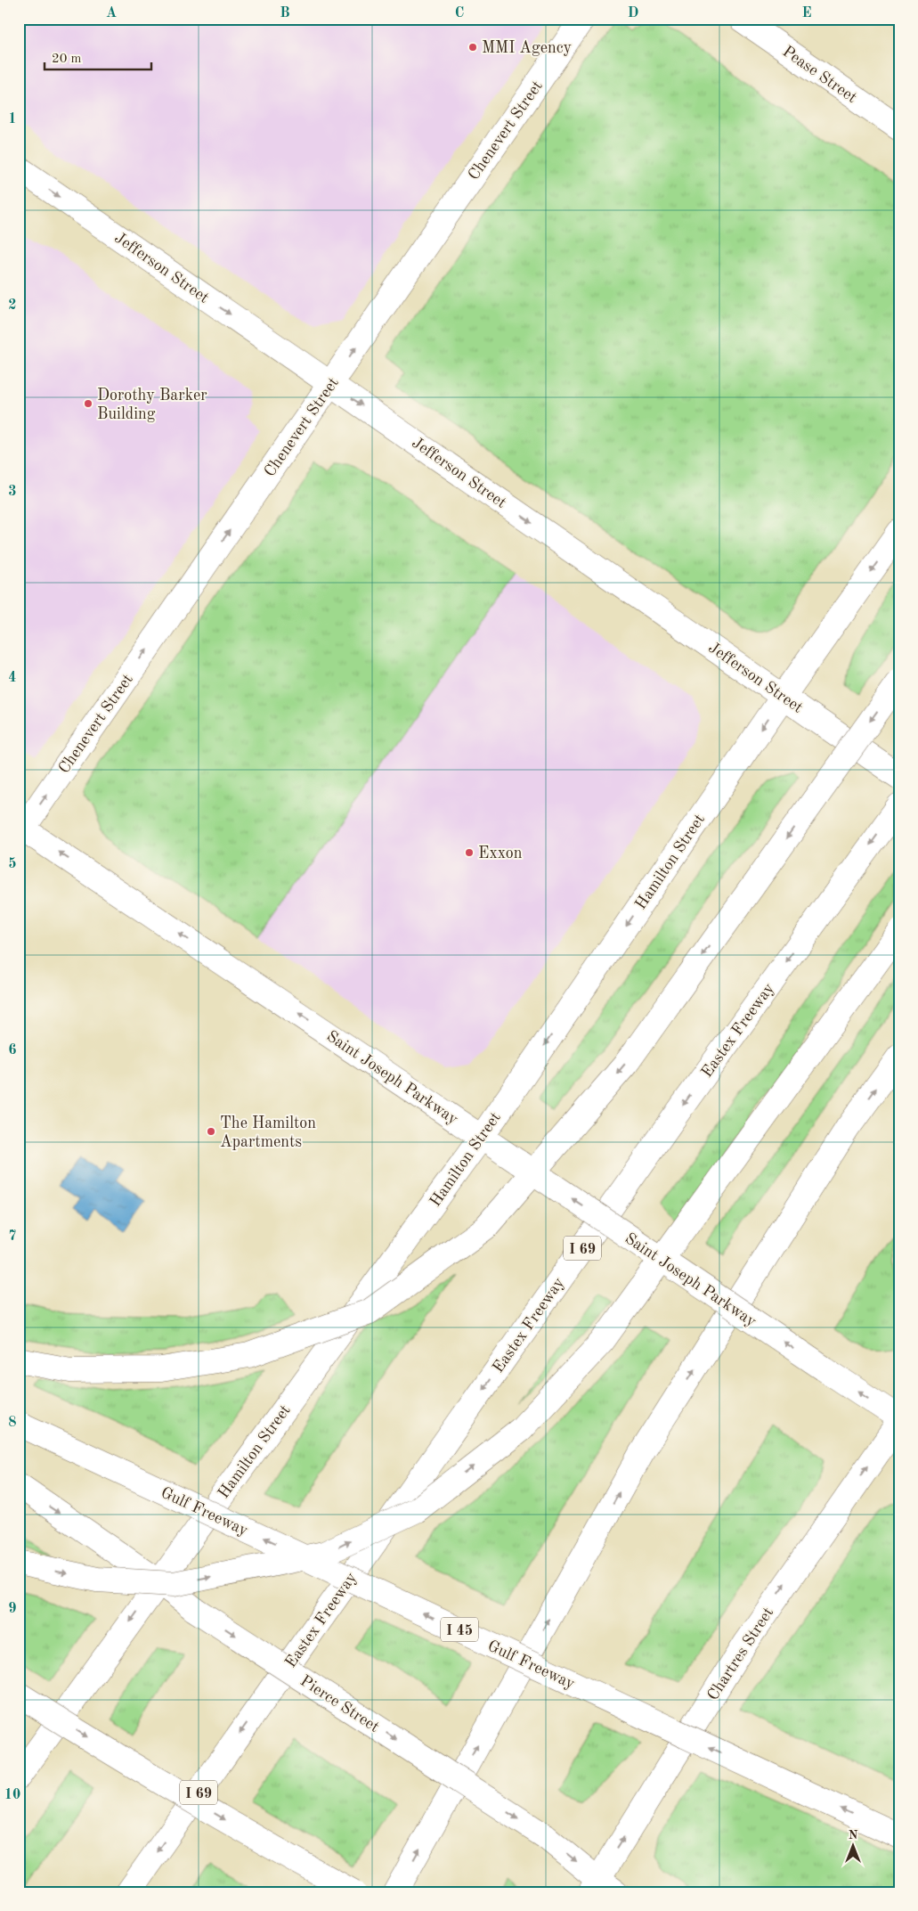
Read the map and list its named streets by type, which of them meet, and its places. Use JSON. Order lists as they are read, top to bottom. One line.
{"streets":{"main road":["Pease Street","Chenevert Street","Jefferson Street","Hamilton Street","Eastex Freeway","Saint Joseph Parkway","I 69","Gulf Freeway","I 45","Chartres Street","Pierce Street"]},"crossings":[["Chenevert Street","Jefferson Street"],["Chenevert Street","Saint Joseph Parkway"],["Jefferson Street","Hamilton Street"],["Hamilton Street","Saint Joseph Parkway"],["Hamilton Street","Pierce Street"],["Chartres Street","Pierce Street"]],"one_way":["Chenevert Street","Jefferson Street","Hamilton Street","Saint Joseph Parkway","Gulf Freeway"],"places":["MMI Agency","Dorothy Barker Building","Exxon","The Hamilton Apartments"],"scale_bar":"20 m","north":"top","grid":{"columns":["A","B","C","D","E"],"rows":["1","2","3","4","5","6","7","8","9","10"]}}
